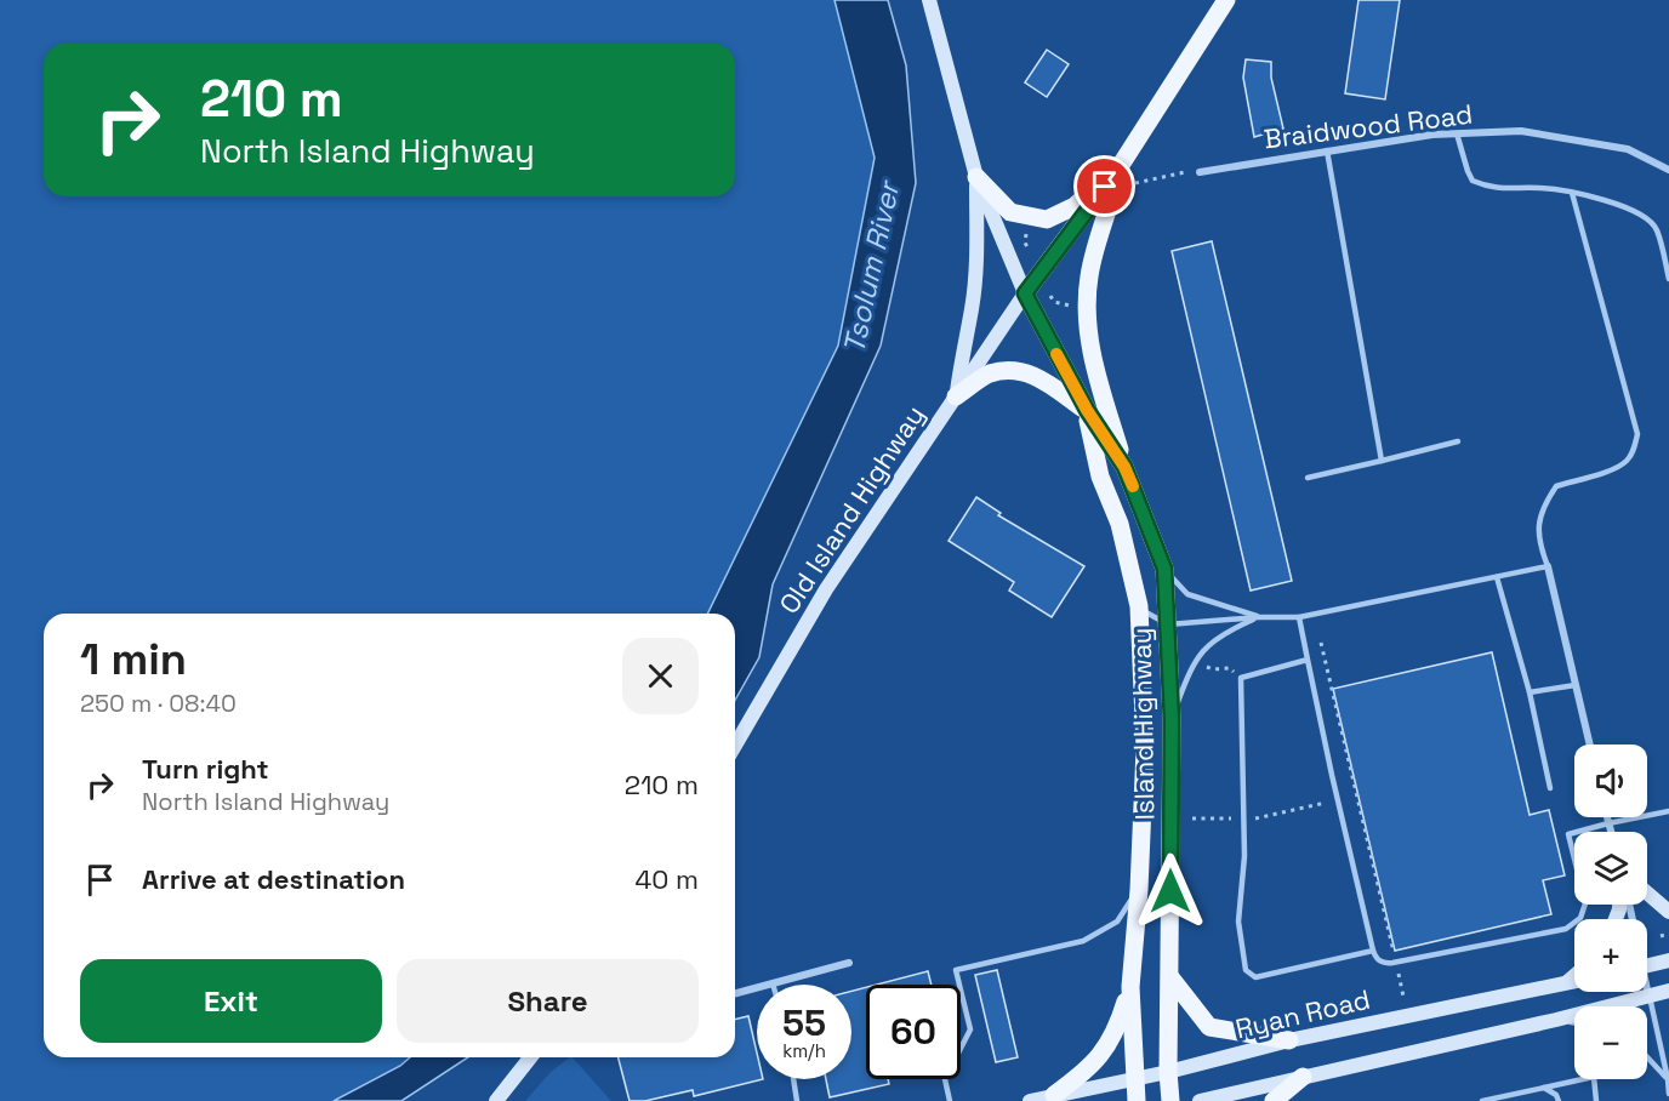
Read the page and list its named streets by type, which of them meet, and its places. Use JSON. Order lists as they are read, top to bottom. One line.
{"streets":{"main road":["Old Island Highway","Island Highway","Ryan Road"],"street":["Braidwood Road"]},"crossings":[["Old Island Highway","Island Highway"],["Island Highway","Ryan Road"]],"water":["Tsolum River"],"page":{"turn":["210 m","North Island Highway"],"heading":["1 min","250 m · 08:40"],"list":[{"name":"Turn right","note":"North Island Highway","value":"210 m"},{"name":"Arrive at destination","value":"40 m"}],"map_buttons":["+","−"],"buttons":["Exit","Share"],"speed":"55 km/h","limit":"60"}}
